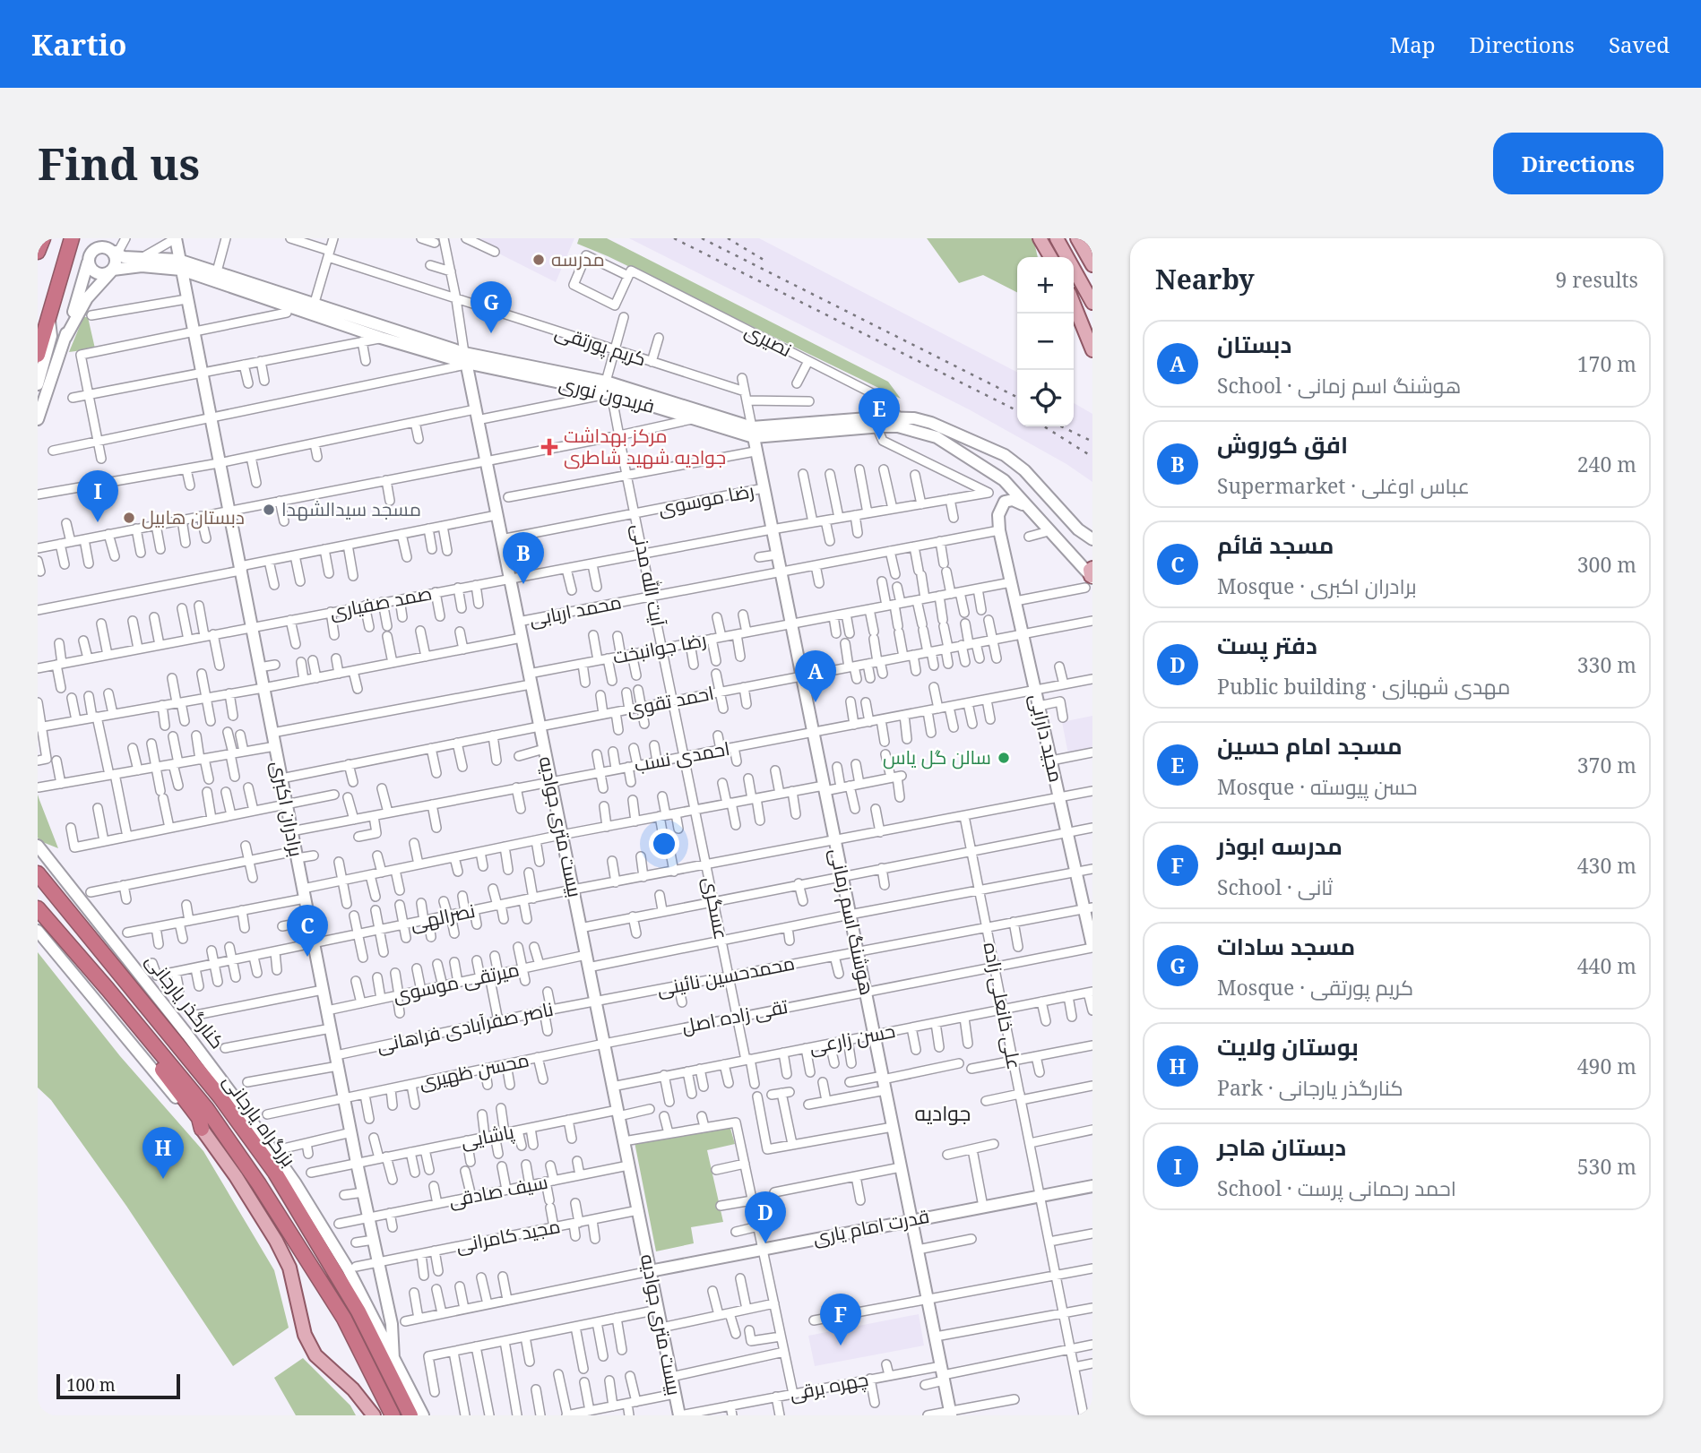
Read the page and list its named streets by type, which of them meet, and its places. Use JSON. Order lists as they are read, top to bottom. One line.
{"streets":{"highway":["بزرگراه یارجانی"],"street":["نصیری","کریم پورتقی","فریدون نوری","رضا موسوی","آیت‌ الله مدنی","صمد صفیاری","محمد اربابی","رضا جوانبخت","احمد تقوی","مجید دارابی","احمدی نسب","برادران اکبری","بیست متری جوادیه","عسگری","نصرالهی","هوشنگ اسم زمانی","محمدحسین نائینی","میرتقی موسوی","کنارگذر یارجانی","علی خانعلی زاده","تقی زاده اصل","ناصر صفرآبادی فراهانی","حسن زارعی","محسن ظهیری","پاشایی","سیف صادقی","قدرت امام یاری","مجید کامرانی","چهره برقی"]},"crossings":[["نصیری","فریدون نوری"],["کریم پورتقی","بیست متری جوادیه"],["فریدون نوری","آیت‌ الله مدنی"],["فریدون نوری","صمد صفیاری"],["فریدون نوری","برادران اکبری"],["فریدون نوری","بیست متری جوادیه"],["فریدون نوری","هوشنگ اسم زمانی"],["رضا موسوی","آیت‌ الله مدنی"],["رضا موسوی","بیست متری جوادیه"],["رضا موسوی","هوشنگ اسم زمانی"],["آیت‌ الله مدنی","صمد صفیاری"],["آیت‌ الله مدنی","محمد اربابی"],["آیت‌ الله مدنی","رضا جوانبخت"],["آیت‌ الله مدنی","احمد تقوی"],["آیت‌ الله مدنی","احمدی نسب"],["آیت‌ الله مدنی","عسگری"],["صمد صفیاری","برادران اکبری"],["صمد صفیاری","بیست متری جوادیه"],["صمد صفیاری","هوشنگ اسم زمانی"],["محمد اربابی","مجید دارابی"],["محمد اربابی","بیست متری جوادیه"],["محمد اربابی","هوشنگ اسم زمانی"],["رضا جوانبخت","مجید دارابی"],["رضا جوانبخت","برادران اکبری"],["رضا جوانبخت","بیست متری جوادیه"],["رضا جوانبخت","هوشنگ اسم زمانی"],["احمد تقوی","مجید دارابی"],["احمد تقوی","برادران اکبری"],["احمد تقوی","بیست متری جوادیه"],["احمد تقوی","هوشنگ اسم زمانی"],["مجید دارابی","احمدی نسب"],["مجید دارابی","نصرالهی"],["مجید دارابی","محمدحسین نائینی"],["مجید دارابی","تقی زاده اصل"],["احمدی نسب","برادران اکبری"],["احمدی نسب","بیست متری جوادیه"],["احمدی نسب","عسگری"],["احمدی نسب","هوشنگ اسم زمانی"],["برادران اکبری","نصرالهی"],["برادران اکبری","میرتقی موسوی"],["برادران اکبری","کنارگذر یارجانی"],["برادران اکبری","ناصر صفرآبادی فراهانی"],["برادران اکبری","محسن ظهیری"],["برادران اکبری","پاشایی"],["برادران اکبری","سیف صادقی"],["برادران اکبری","مجید کامرانی"],["بیست متری جوادیه","نصرالهی"],["بیست متری جوادیه","محمدحسین نائینی"],["بیست متری جوادیه","میرتقی موسوی"],["بیست متری جوادیه","تقی زاده اصل"],["بیست متری جوادیه","ناصر صفرآبادی فراهانی"],["بیست متری جوادیه","حسن زارعی"],["بیست متری جوادیه","محسن ظهیری"],["بیست متری جوادیه","پاشایی"],["بیست متری جوادیه","سیف صادقی"],["بیست متری جوادیه","قدرت امام یاری"],["بیست متری جوادیه","مجید کامرانی"],["بیست متری جوادیه","چهره برقی"],["عسگری","نصرالهی"],["عسگری","محمدحسین نائینی"],["عسگری","تقی زاده اصل"],["عسگری","حسن زارعی"],["نصرالهی","هوشنگ اسم زمانی"],["نصرالهی","علی خانعلی زاده"],["هوشنگ اسم زمانی","محمدحسین نائینی"],["هوشنگ اسم زمانی","تقی زاده اصل"],["هوشنگ اسم زمانی","حسن زارعی"],["هوشنگ اسم زمانی","قدرت امام یاری"],["هوشنگ اسم زمانی","چهره برقی"],["محمدحسین نائینی","علی خانعلی زاده"],["محمدحسین نائینی","ناصر صفرآبادی فراهانی"],["علی خانعلی زاده","تقی زاده اصل"],["علی خانعلی زاده","حسن زارعی"],["علی خانعلی زاده","قدرت امام یاری"],["تقی زاده اصل","محسن ظهیری"]],"districts":["جوادیه"],"places":{"other":["مدرسه","مسجد سیدالشهدا","دبستان هابیل","سالن گل یاس"],"health":["مرکز بهداشت جوادیه شهید شاطری"]},"scale_bar":"100 m","page":{"header":"Kartio","nav":["Map","Directions","Saved"],"buttons":"Directions","title":"Find us","heading":["Nearby","9 results"],"map_buttons":["+","−"],"pins":["G","E","I","B","A","C","H","D","F"],"list":[{"mark":"A","name":"دبستان","note":"School · هوشنگ اسم زمانی","value":"170 m"},{"mark":"B","name":"افق کوروش","note":"Supermarket · عباس اوغلی","value":"240 m"},{"mark":"C","name":"مسجد قائم","note":"Mosque · برادران اکبری","value":"300 m"},{"mark":"D","name":"دفتر پست","note":"Public building · مهدی شهبازی","value":"330 m"},{"mark":"E","name":"مسجد امام حسین","note":"Mosque · حسن پیوسته","value":"370 m"},{"mark":"F","name":"مدرسه ابوذر","note":"School · ثانی","value":"430 m"},{"mark":"G","name":"مسجد سادات","note":"Mosque · کریم پورتقی","value":"440 m"},{"mark":"H","name":"بوستان ولایت","note":"Park · کنارگذر یارجانی","value":"490 m"},{"mark":"I","name":"دبستان هاجر","note":"School · احمد رحمانی پرست","value":"530 m"}],"scale":"100 m"}}
